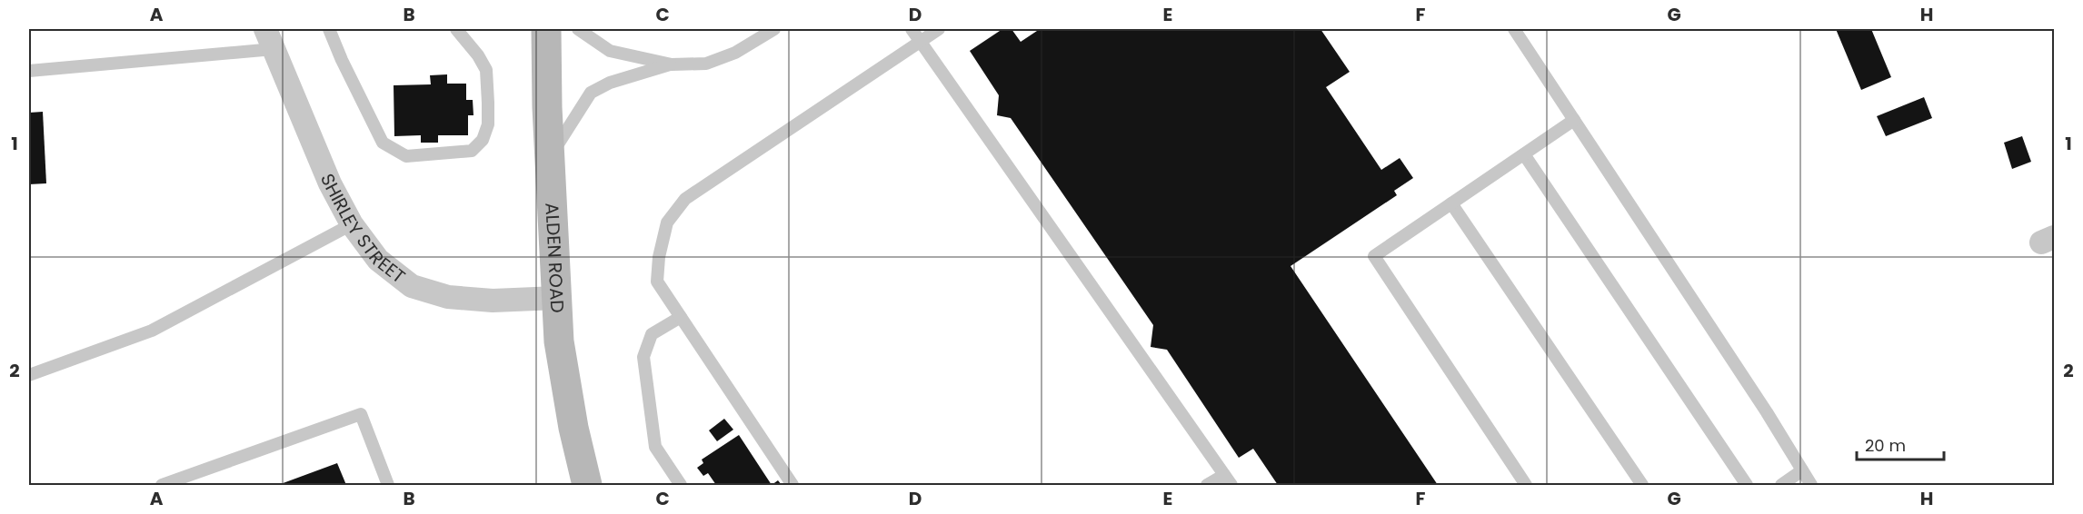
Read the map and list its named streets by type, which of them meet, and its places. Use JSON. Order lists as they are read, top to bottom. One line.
{"streets":{"main road":["ALDEN ROAD"],"street":["SHIRLEY STREET"]},"crossings":[["SHIRLEY STREET","ALDEN ROAD"]],"scale_bar":"20 m","grid":{"columns":["A","B","C","D","E","F","G","H"],"rows":["1","2"]}}
